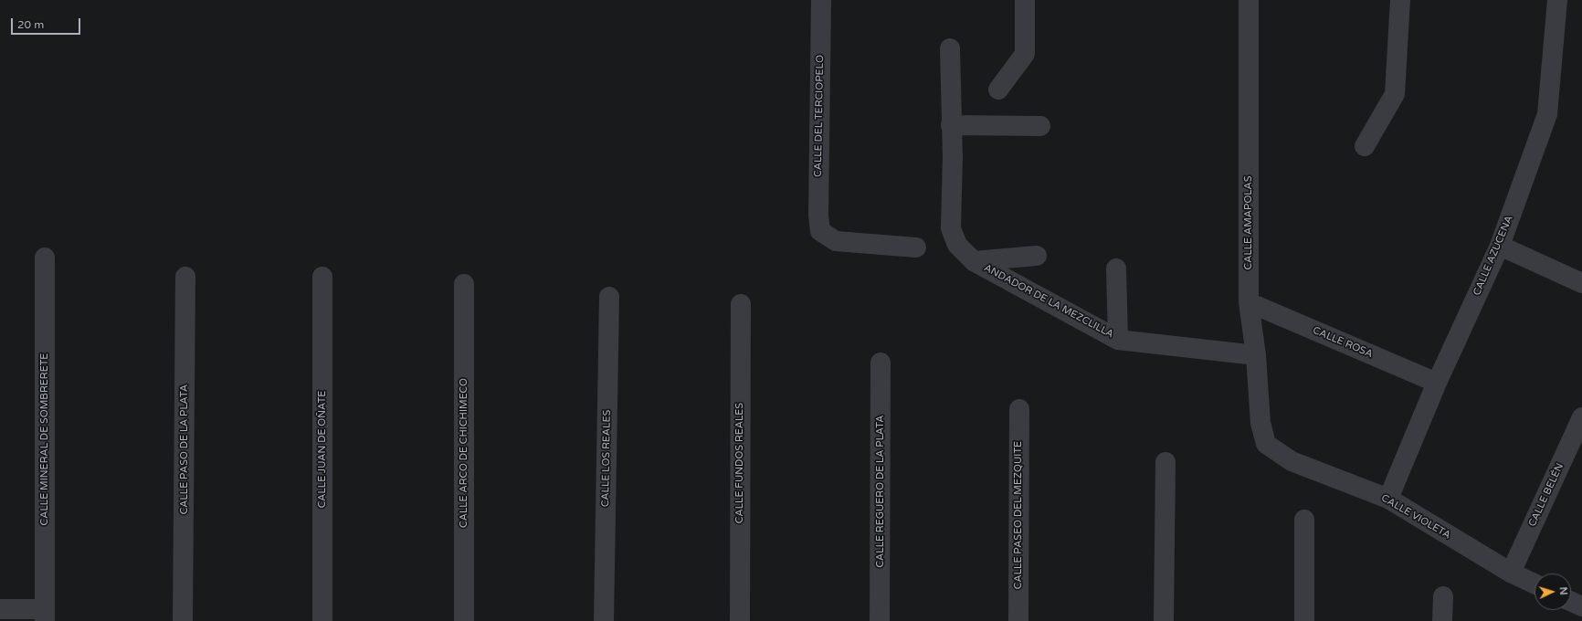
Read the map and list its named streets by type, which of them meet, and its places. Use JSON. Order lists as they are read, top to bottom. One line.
{"streets":{"street":["CALLE DEL TERCIOPELO","CALLE AMAPOLAS","CALLE AZUCENA","ANDADOR DE LA MEZCLILLA","CALLE ROSA","CALLE MINERAL DE SOMBRERETE","CALLE PASO DE LA PLATA","CALLE JUAN DE OÑATE","CALLE ARCO DE CHICHIMECO","CALLE LOS REALES","CALLE FUNDOS REALES","CALLE REGUERO DE LA PLATA","CALLE BELÉN","CALLE PASEO DEL MEZQUITE","CALLE VIOLETA"]},"crossings":[["CALLE AMAPOLAS","ANDADOR DE LA MEZCLILLA"],["CALLE AMAPOLAS","CALLE ROSA"],["CALLE AMAPOLAS","CALLE VIOLETA"],["CALLE AZUCENA","CALLE ROSA"],["CALLE AZUCENA","CALLE VIOLETA"],["CALLE BELÉN","CALLE VIOLETA"]],"scale_bar":"20 m","north":"right"}
